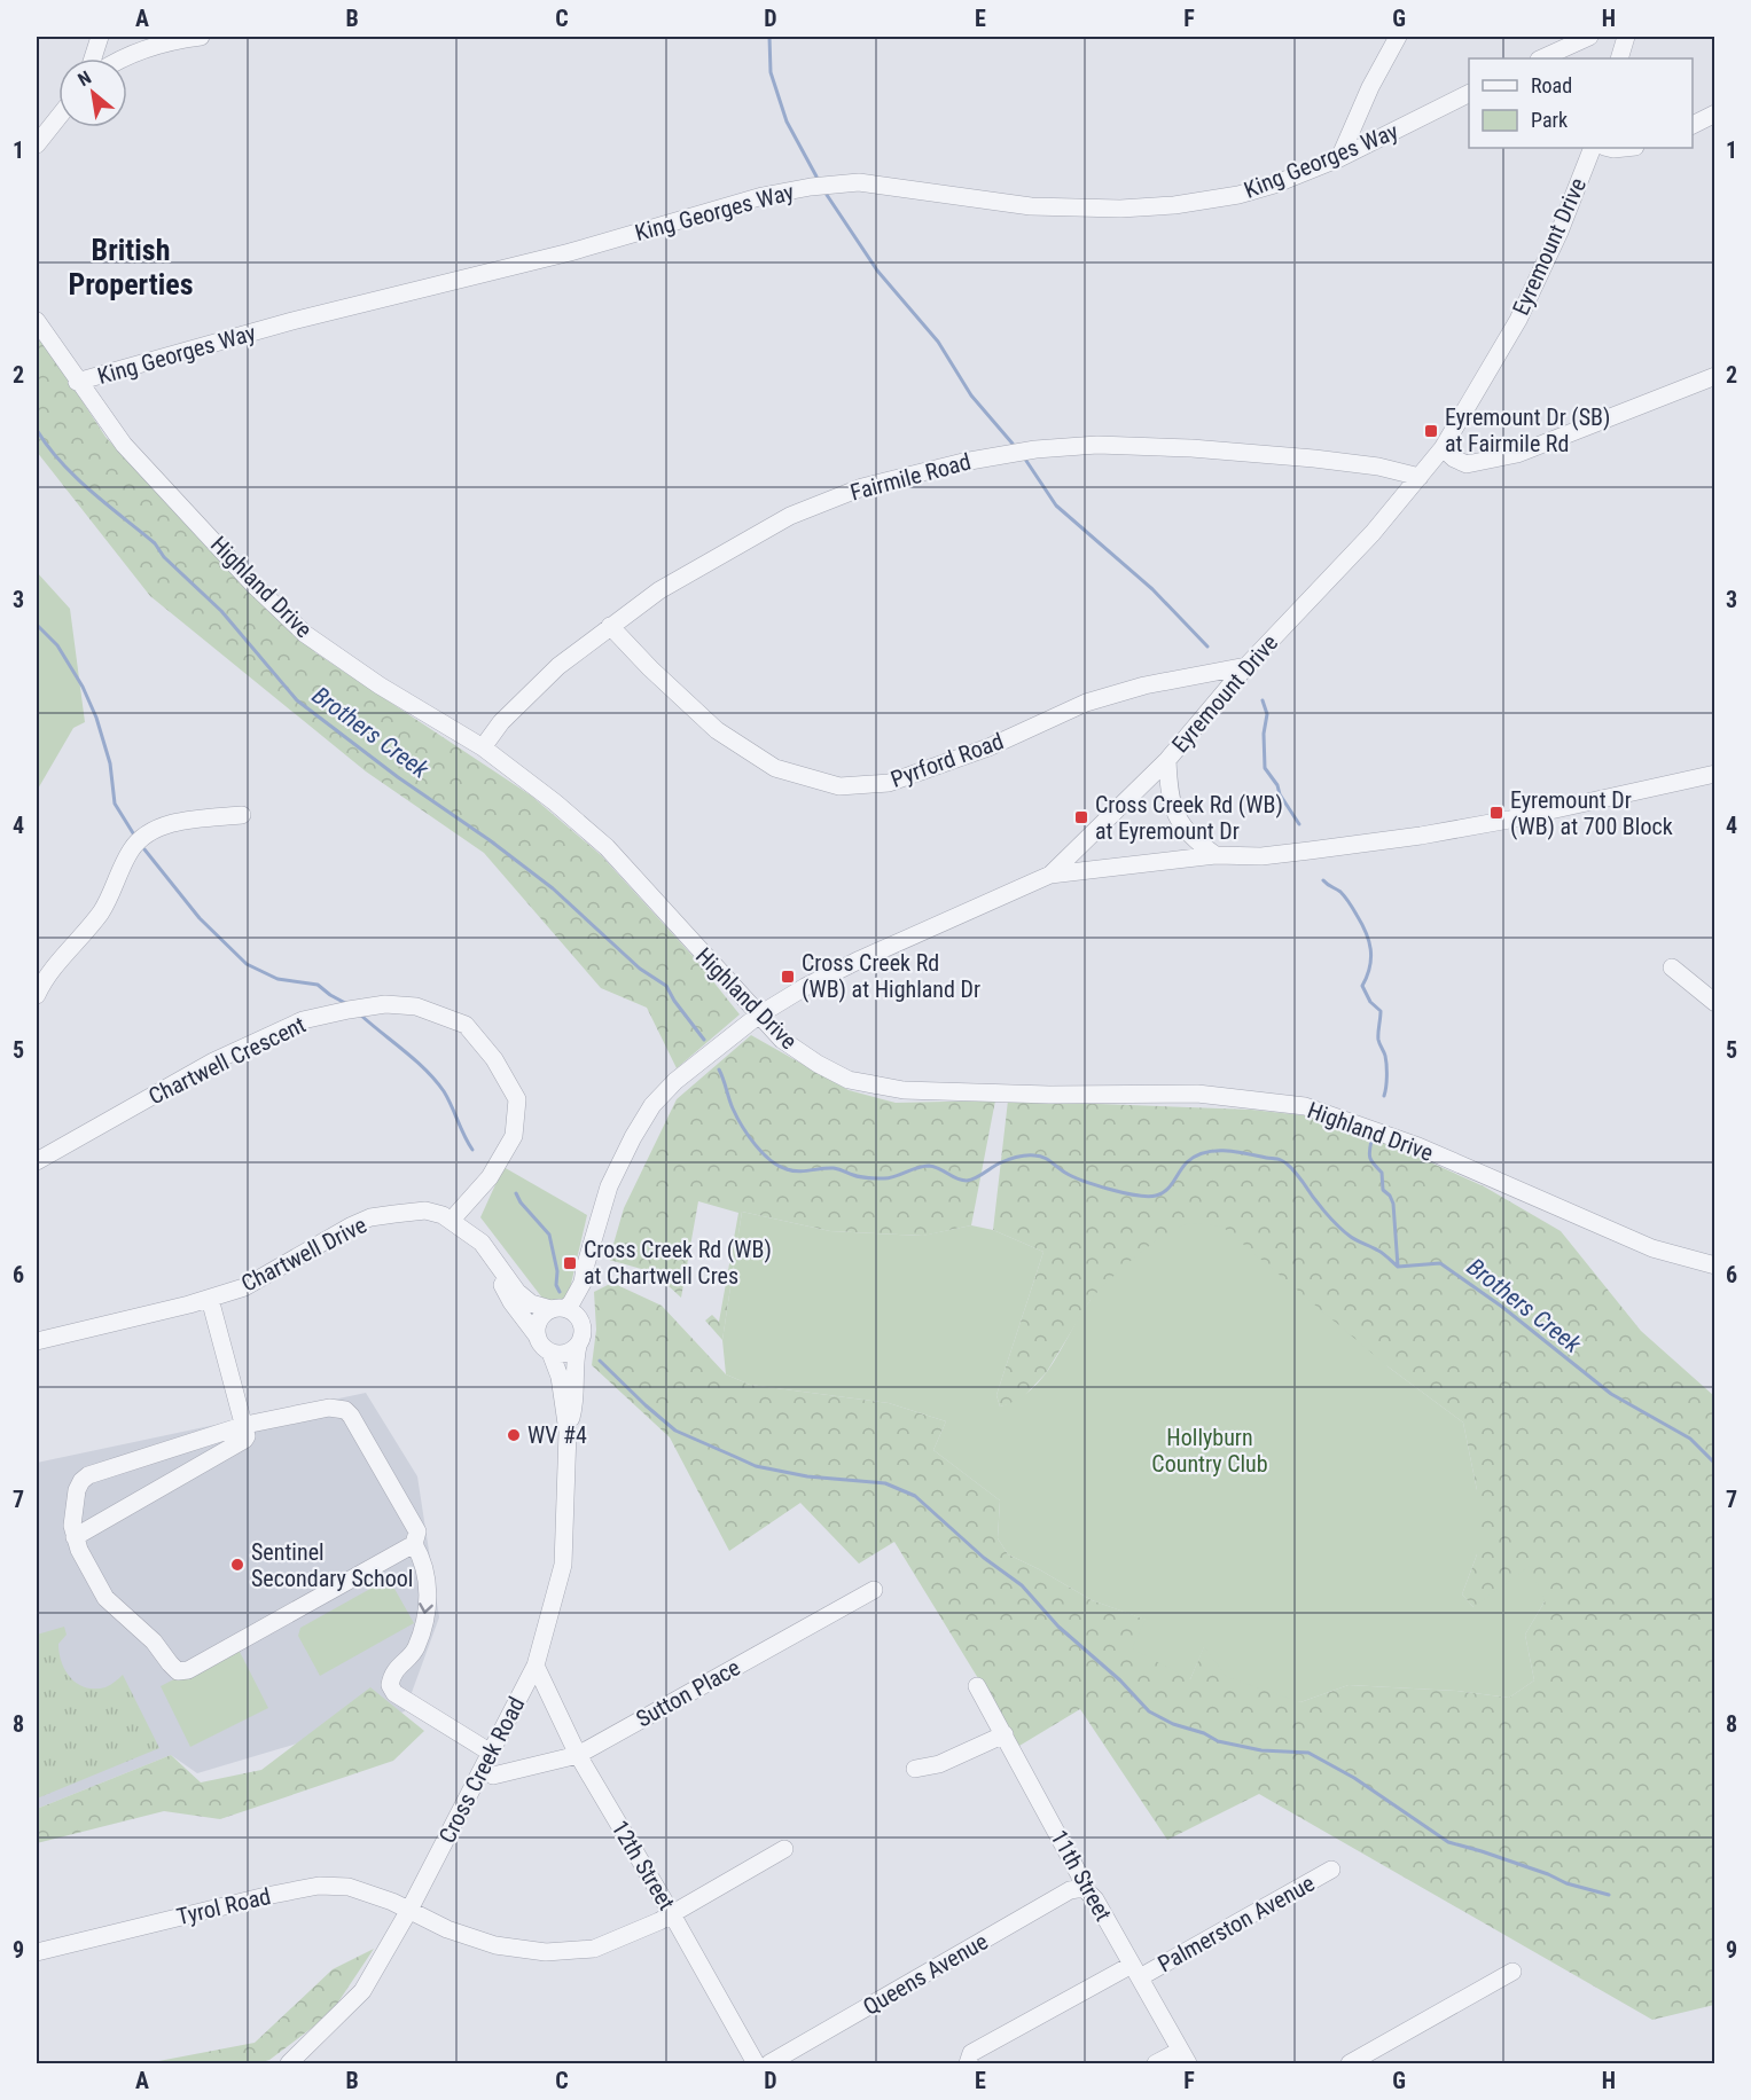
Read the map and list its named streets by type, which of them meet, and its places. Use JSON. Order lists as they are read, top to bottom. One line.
{"streets":{"street":["King Georges Way","Eyremount Drive","Fairmile Road","Highland Drive","Pyrford Road","Chartwell Crescent","Chartwell Drive","Sutton Place","Cross Creek Road","12th Street","11th Street","Tyrol Road","Palmerston Avenue","Queens Avenue"]},"crossings":[["King Georges Way","Highland Drive"],["Eyremount Drive","Fairmile Road"],["Eyremount Drive","Pyrford Road"],["Fairmile Road","Highland Drive"],["Fairmile Road","Pyrford Road"],["Chartwell Crescent","Chartwell Drive"],["Sutton Place","12th Street"],["Cross Creek Road","12th Street"],["Cross Creek Road","Tyrol Road"],["12th Street","Tyrol Road"],["11th Street","Palmerston Avenue"],["11th Street","Queens Avenue"]],"districts":["British Properties"],"water":["Brothers Creek"],"parks":["Hollyburn Country Club"],"places":{"transit":["Eyremount Dr (SB) at Fairmile Rd","Eyremount Dr (WB) at 700 Block","Cross Creek Rd (WB) at Eyremount Dr","Cross Creek Rd (WB) at Highland Dr","Cross Creek Rd (WB) at Chartwell Cres"],"other":["WV #4","Sentinel Secondary School"]},"legend":["Road","Park"],"north":"top left","grid":{"columns":["A","B","C","D","E","F","G","H"],"rows":["1","2","3","4","5","6","7","8","9"]}}
